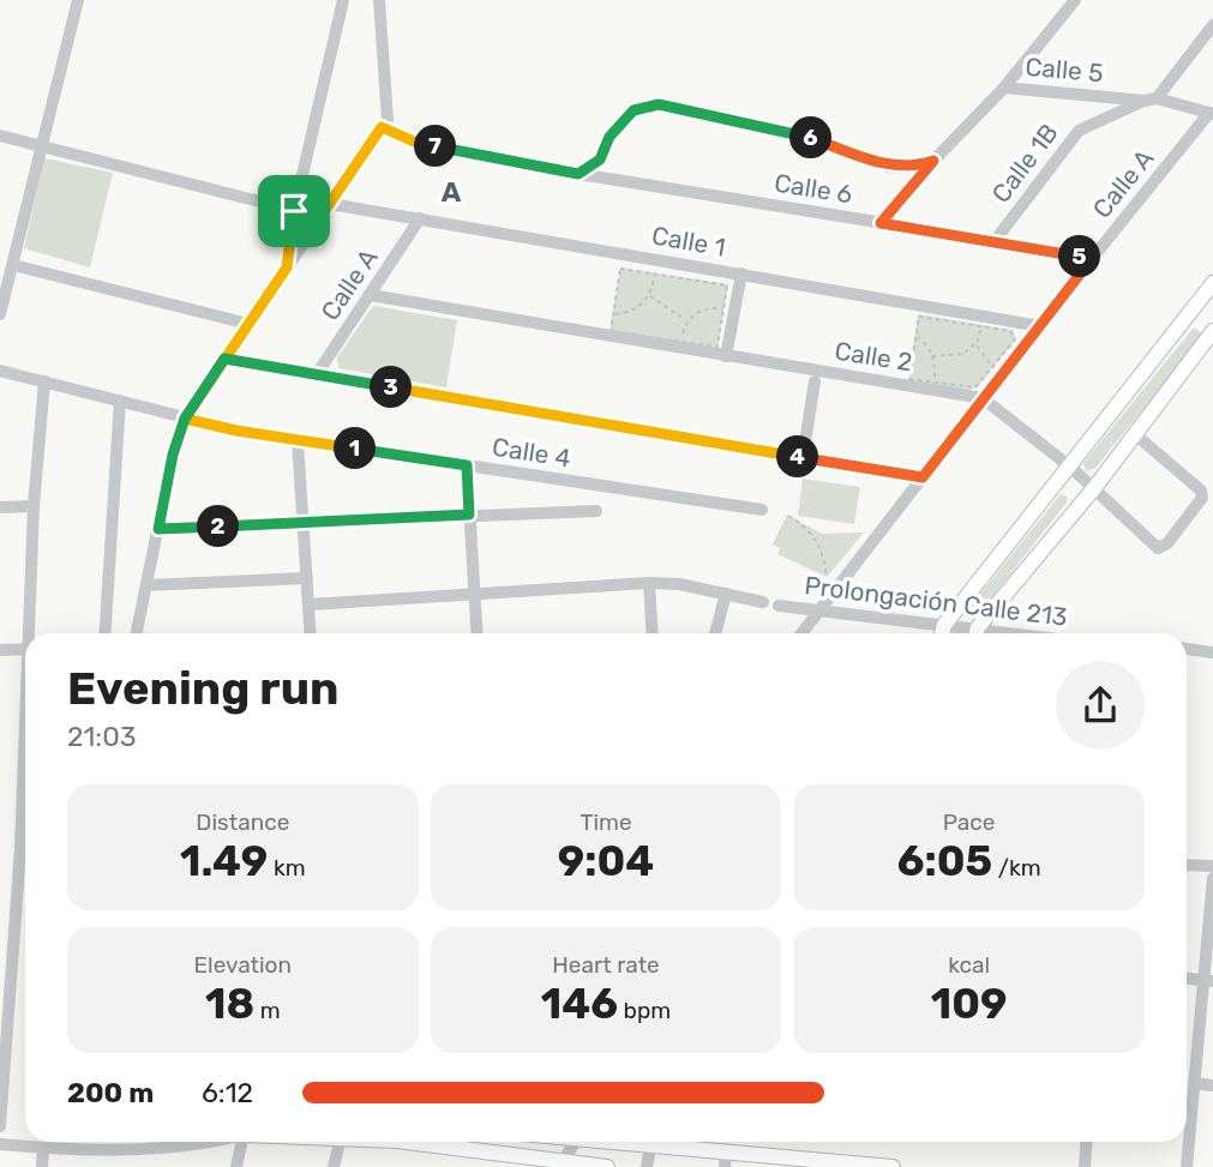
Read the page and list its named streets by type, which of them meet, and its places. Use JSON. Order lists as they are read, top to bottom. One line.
{"streets":{"street":["Calle 5","Calle 1B","Calle A","Calle 6","Calle 1","Calle 2","Calle 4","Prolongación Calle 213"]},"crossings":[["Calle 5","Calle 1B"],["Calle 5","Calle A"],["Calle 5","Calle 6"],["Calle 1B","Calle 6"],["Calle A","Calle 6"],["Calle A","Calle 1"],["Calle A","Calle 2"],["Calle A","Prolongación Calle 213"]],"districts":["A"],"page":{"pins":["6","7","5","3","1","4","2"],"heading":["Evening run","21:03"],"stats":[["Distance","1.49 km"],["Time","9:04"],["Pace","6:05 /km"],["Elevation","18 m"],["Heart rate","146 bpm"],["kcal","109"]],"list":[{"name":"200 m","note":"6:12"}]}}
